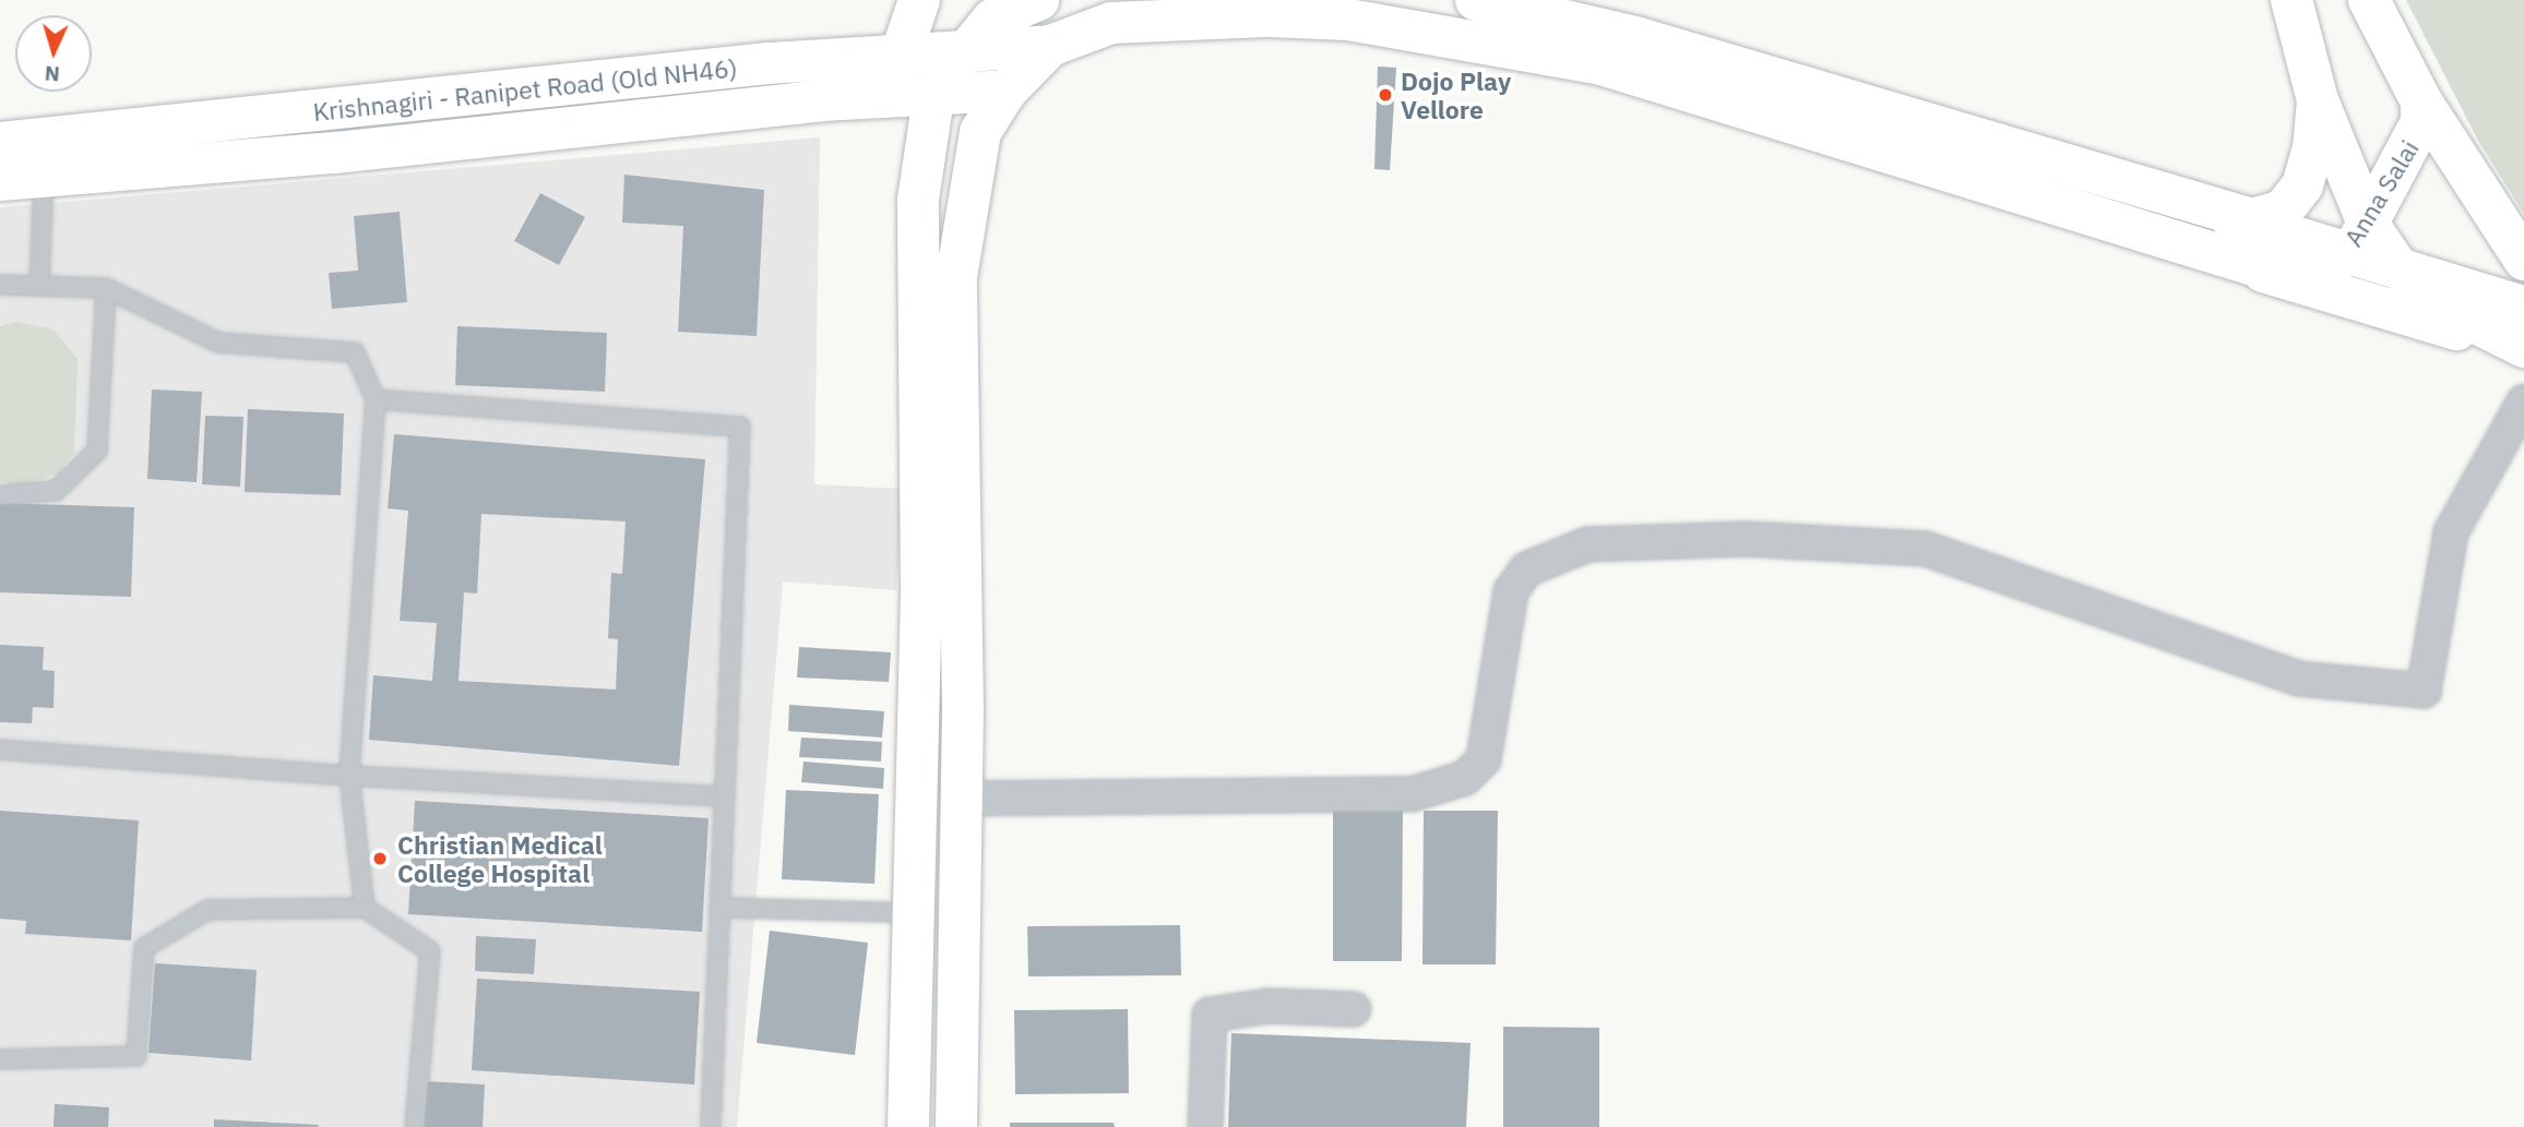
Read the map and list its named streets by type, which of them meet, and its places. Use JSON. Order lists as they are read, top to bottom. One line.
{"streets":{"main road":["Krishnagiri - Ranipet Road (Old NH46)","Anna Salai"]},"places":["Dojo Play Vellore","Christian Medical College Hospital"],"north":"bottom"}
